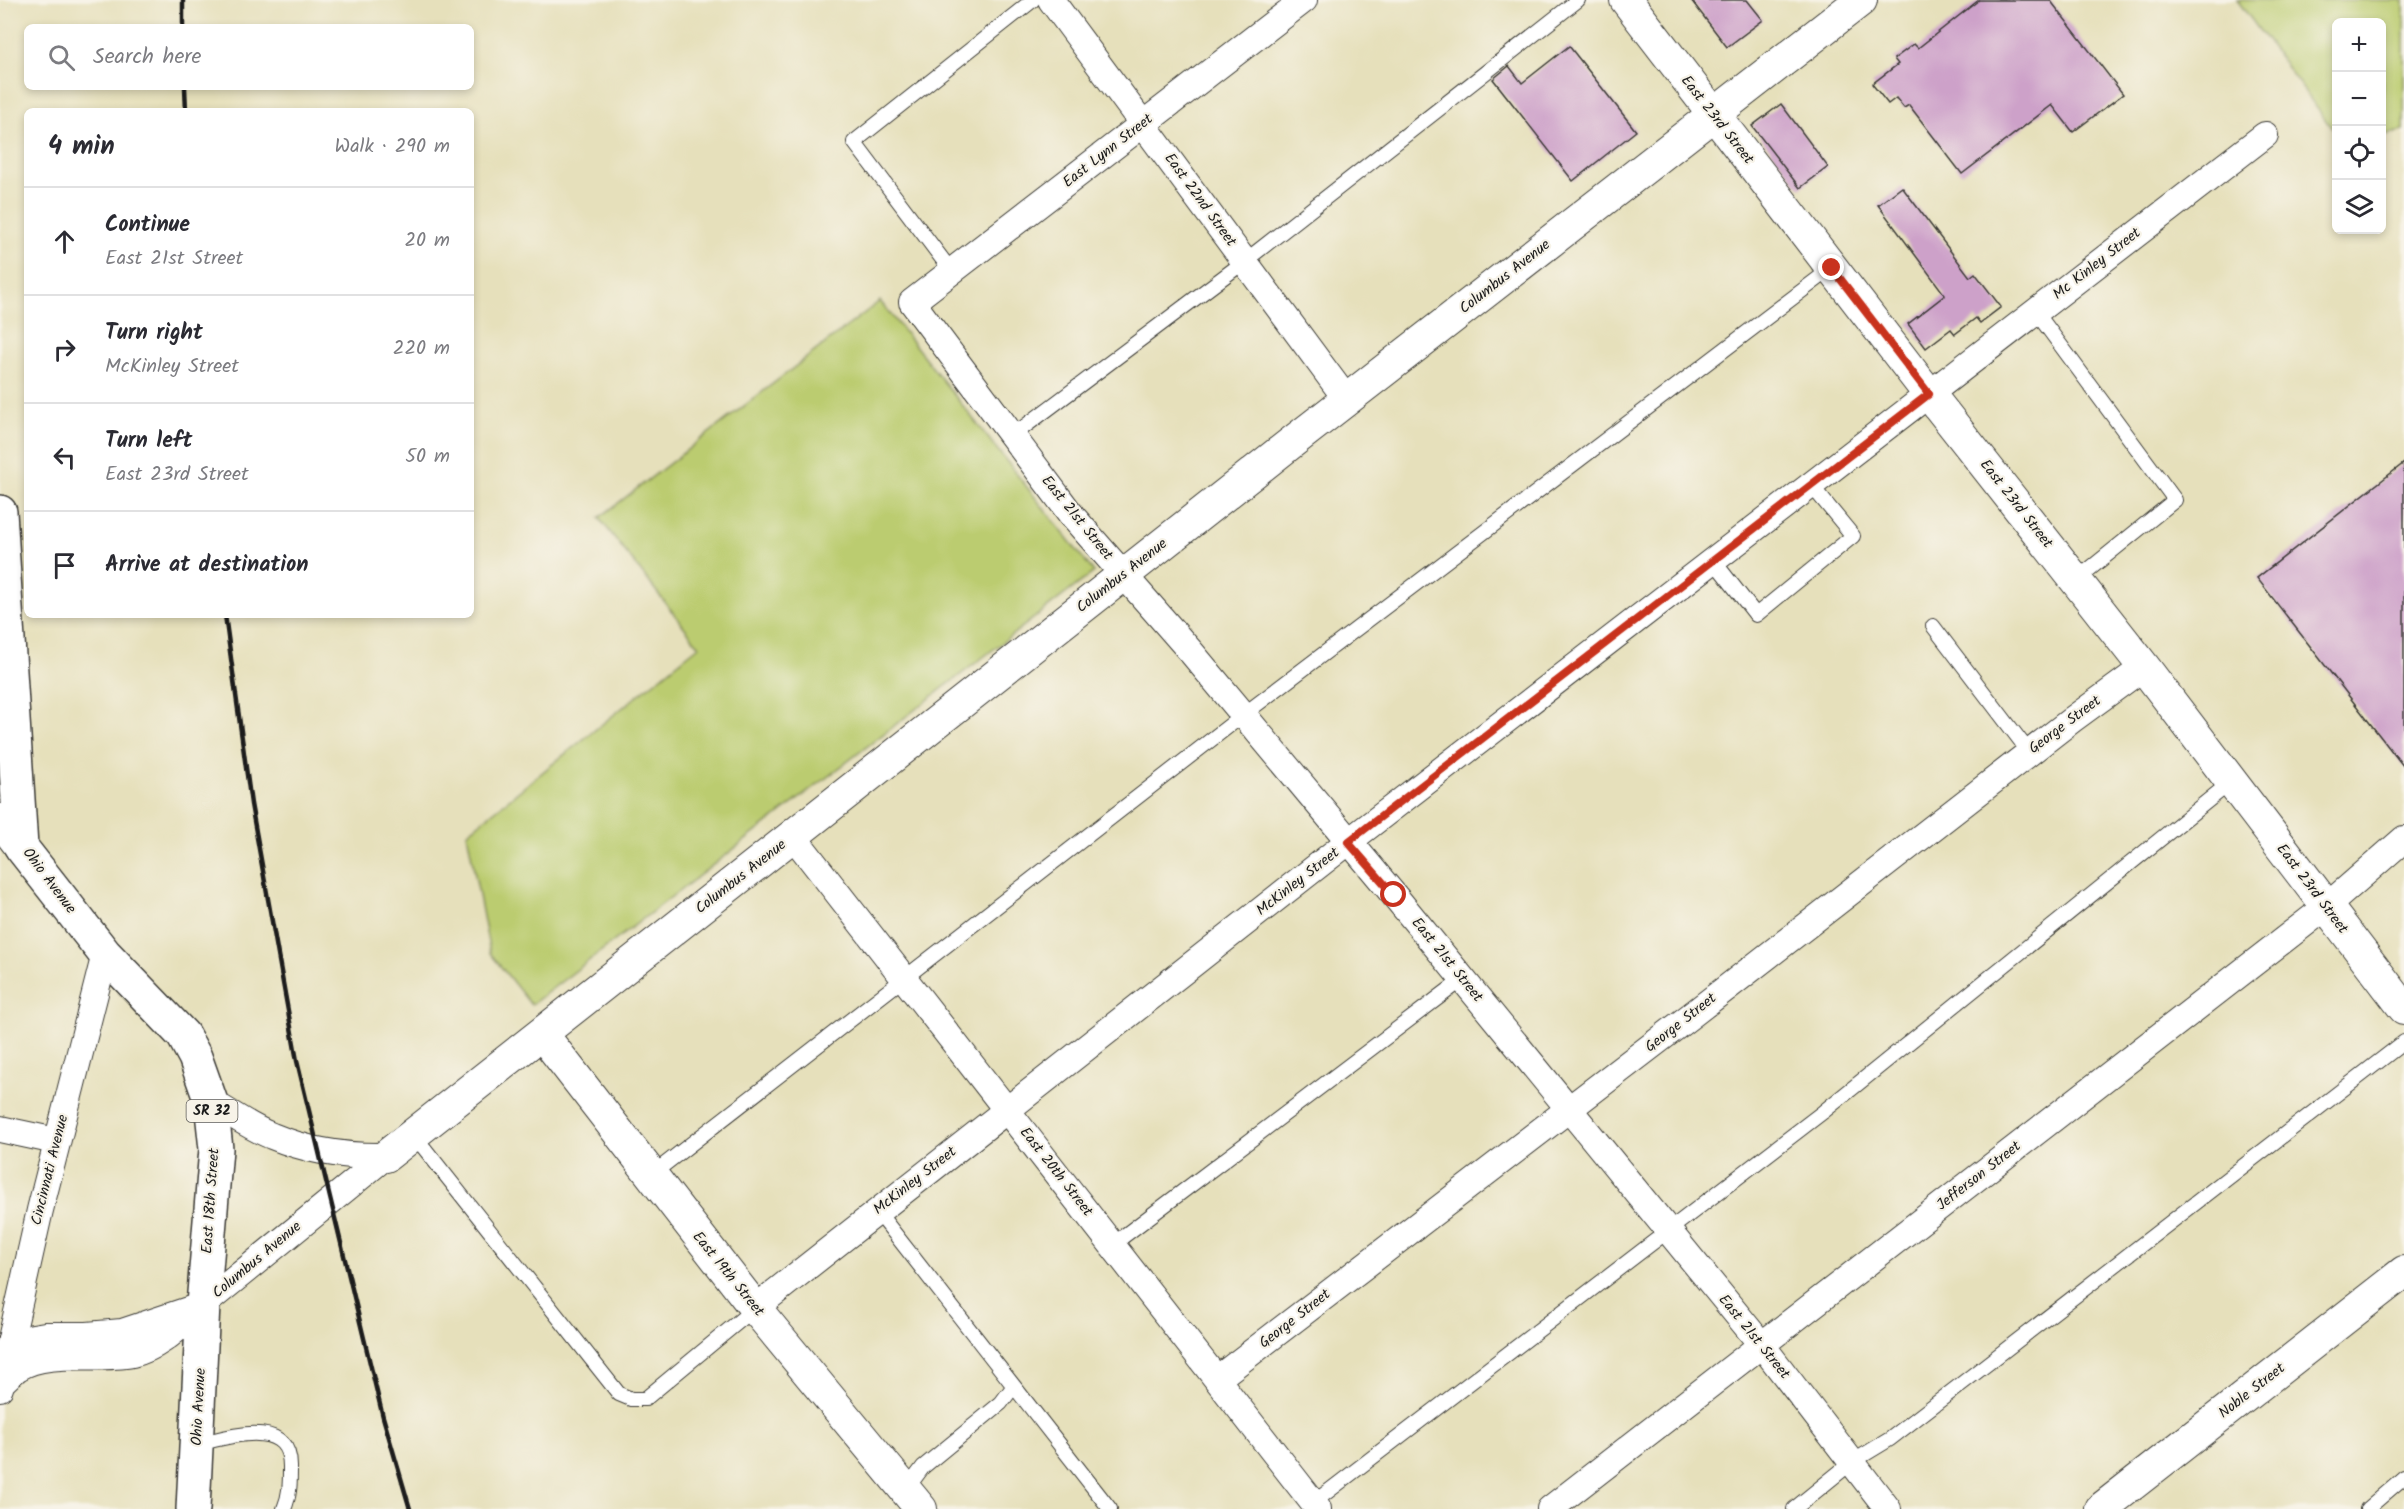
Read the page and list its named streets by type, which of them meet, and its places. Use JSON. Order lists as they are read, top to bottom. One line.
{"streets":{"main road":["Ohio Avenue","SR 32","East 18th Street"],"street":["East 23rd Street","East Lynn Street","East 22nd Street","Mc Kinley Street","Columbus Avenue","East 21st Street","George Street","McKinley Street","Cincinnati Avenue","East 20th Street","Jefferson Street","East 19th Street","Noble Street"]},"crossings":[["East 23rd Street","Mc Kinley Street"],["East 23rd Street","Columbus Avenue"],["East 23rd Street","George Street"],["East 23rd Street","McKinley Street"],["East 23rd Street","Jefferson Street"],["East Lynn Street","East 22nd Street"],["East Lynn Street","East 21st Street"],["East 22nd Street","Columbus Avenue"],["Mc Kinley Street","McKinley Street"],["Columbus Avenue","East 21st Street"],["Columbus Avenue","Ohio Avenue"],["Columbus Avenue","Cincinnati Avenue"],["Columbus Avenue","East 20th Street"],["Columbus Avenue","East 18th Street"],["Columbus Avenue","East 19th Street"],["East 21st Street","George Street"],["East 21st Street","McKinley Street"],["East 21st Street","Jefferson Street"],["George Street","East 20th Street"],["Ohio Avenue","Cincinnati Avenue"],["Ohio Avenue","East 18th Street"],["McKinley Street","East 20th Street"],["McKinley Street","East 19th Street"],["Cincinnati Avenue","East 18th Street"]],"page":{"map_buttons":["+","−"],"search":"Search here","heading":["4 min","Walk · 290 m"],"list":[["Continue","East 21st Street","20 m"],["Turn right","McKinley Street","220 m"],["Turn left","East 23rd Street","50 m"],"Arrive at destination"]}}
